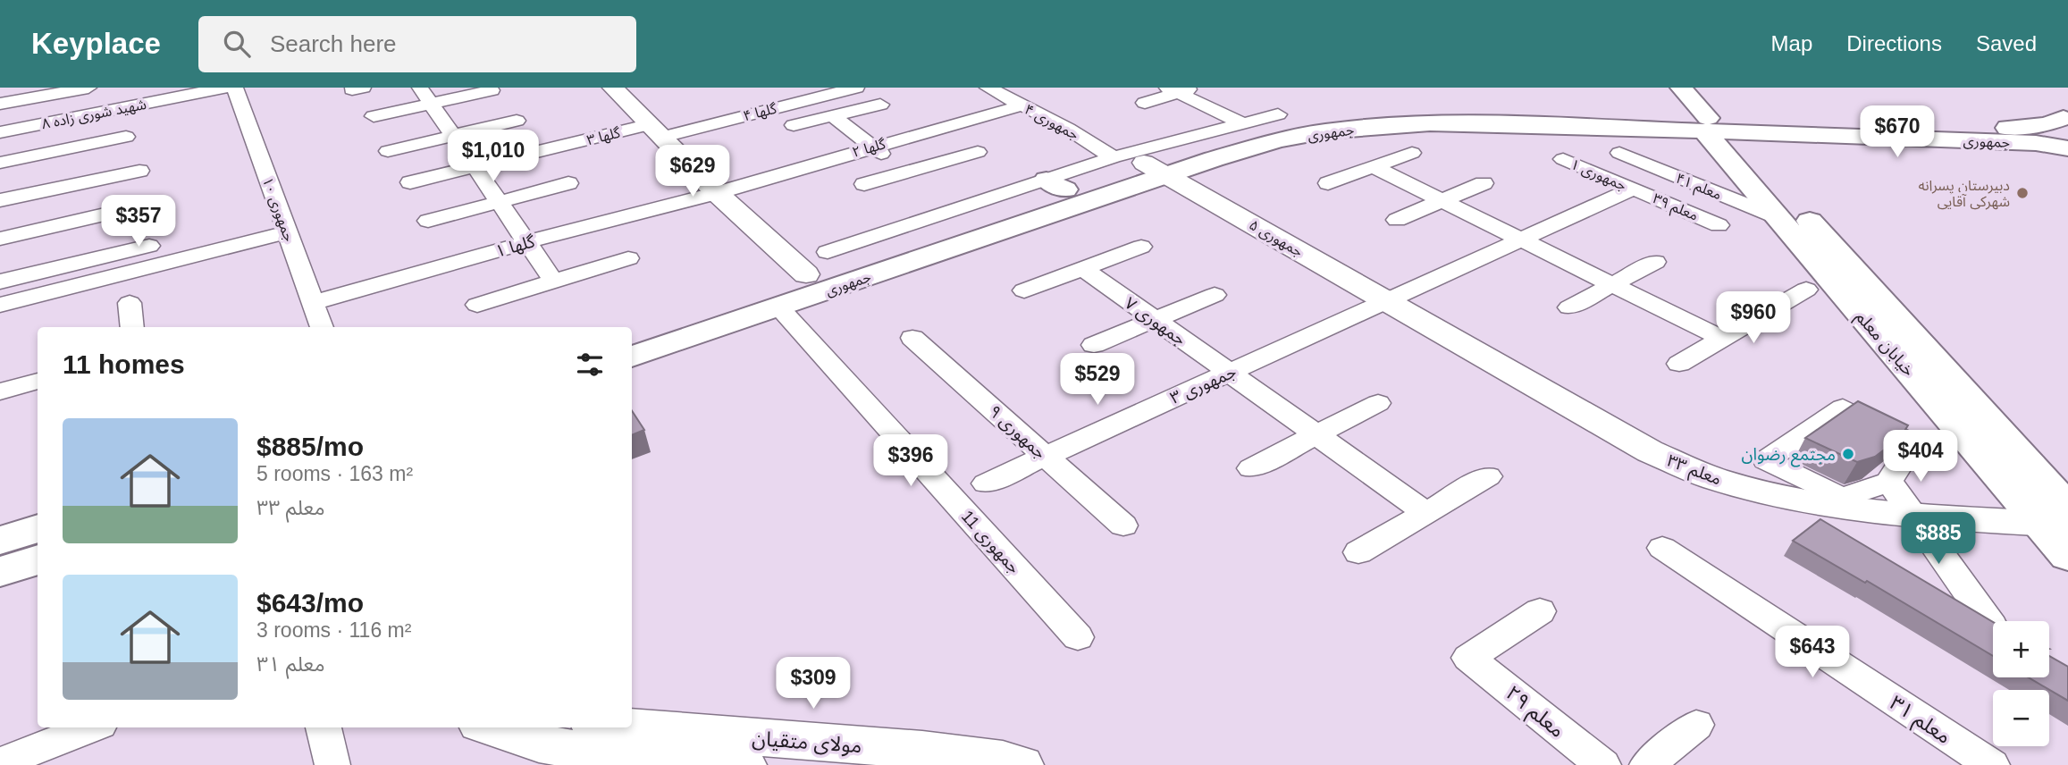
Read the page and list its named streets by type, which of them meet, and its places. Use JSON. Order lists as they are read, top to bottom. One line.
{"streets":{"main road":["جمهوری","خیابان معلم"],"street":["گلها ۴","شهید شوری زاده ۸","جمهوری ۴","گلها ۳","گلها ۲","جمهوری ۱","معلم ۴۱","معلم ۳۹","جمهوری ۱۰","جمهوری ۵","گلها ۱","جمهوری ۷","جمهوری ۳","جمهوری ۹","معلم ۳۳","جمهوری 11","معلم ۲۹","معلم ۳۱","مولای متقیان"]},"crossings":[["گلها ۴","گلها ۳"],["جمهوری ۴","گلها ۲"],["جمهوری","جمهوری ۵"],["جمهوری","خیابان معلم"],["جمهوری","جمهوری 11"],["گلها ۲","گلها ۱"],["جمهوری ۱","معلم ۳۹"],["جمهوری ۱","جمهوری ۳"],["معلم ۴۱","خیابان معلم"],["معلم ۳۹","جمهوری ۳"],["جمهوری ۱۰","گلها ۱"],["جمهوری ۵","جمهوری ۳"],["جمهوری ۵","معلم ۳۳"],["جمهوری ۷","جمهوری ۳"],["خیابان معلم","معلم ۳۳"],["جمهوری ۳","جمهوری ۹"],["جمهوری ۳","معلم ۳۳"]],"places":["دبیرستان پسرانه شهرکی آقایی","مجتمع رضوان"],"page":{"header":"Keyplace","search":"Search here","nav":["Map","Directions","Saved"],"price":["$670","$1,010","$629","$357","$960","$529","$404","$396","$885","$643","$309"],"heading":"11 homes","list":[{"name":"$885/mo","note":"5 rooms · 163 m² · معلم ۳۳"},{"name":"$643/mo","note":"3 rooms · 116 m² · معلم ۳۱"}],"map_buttons":["+","−"]}}
